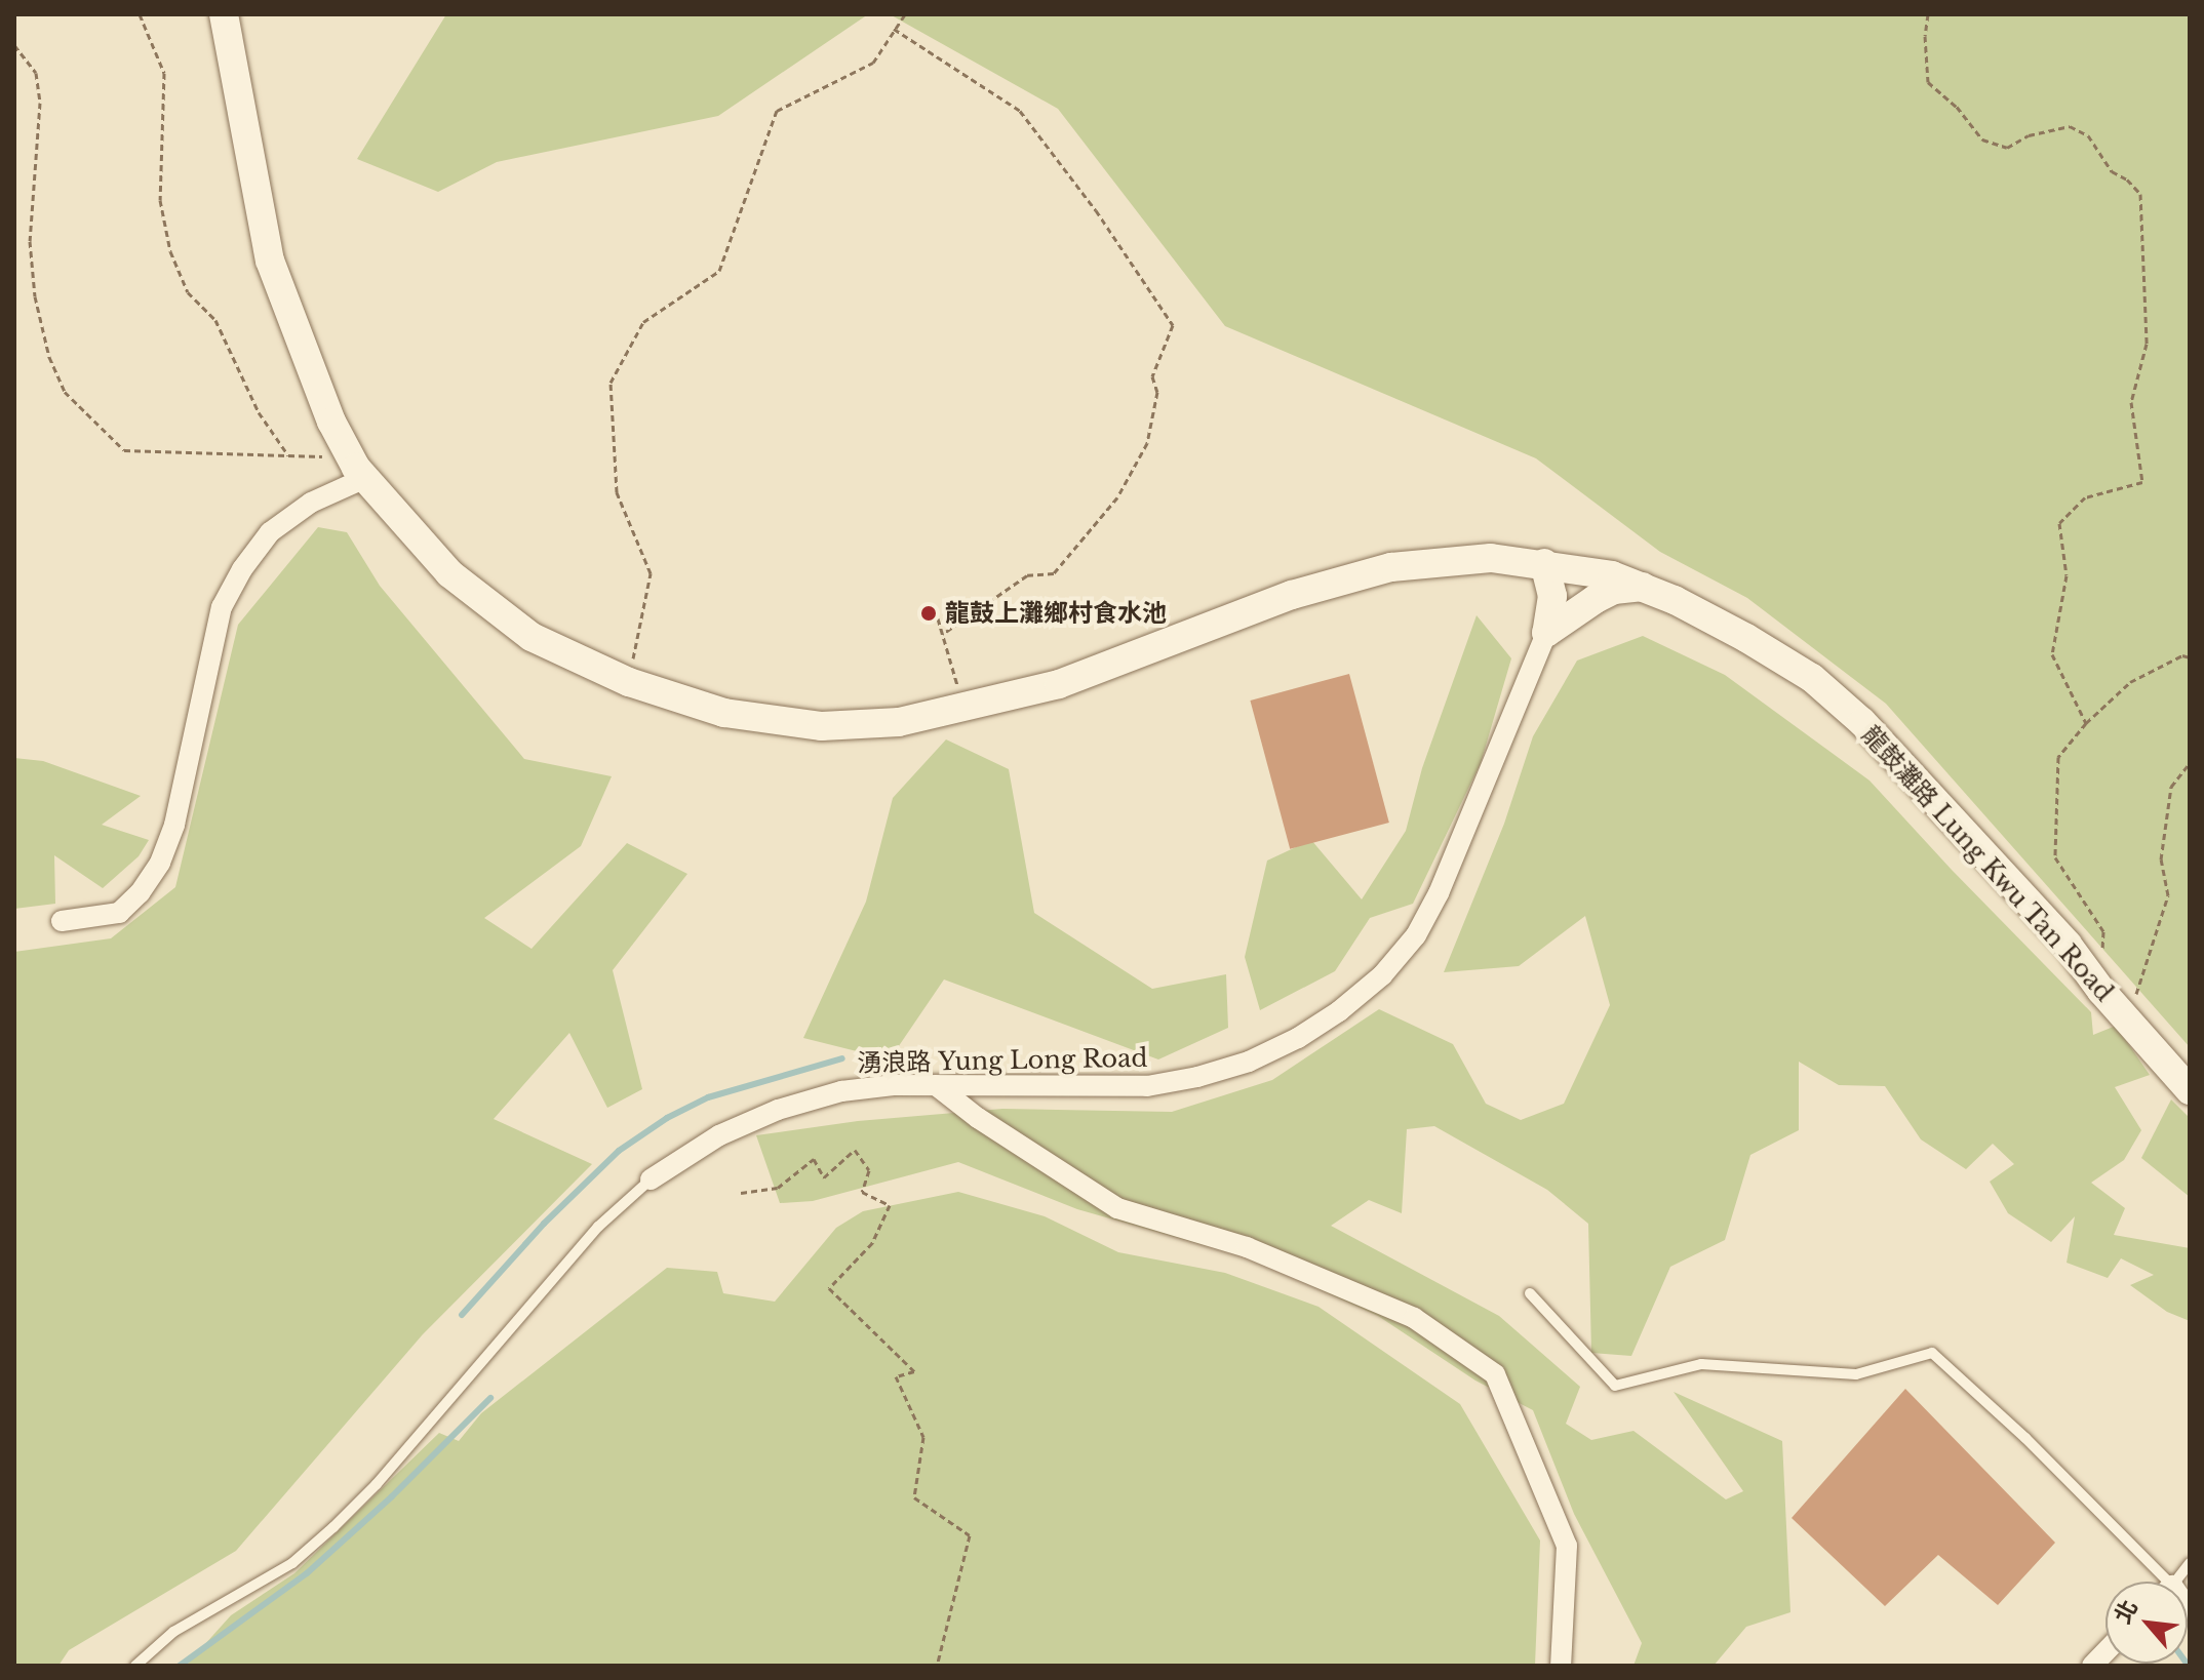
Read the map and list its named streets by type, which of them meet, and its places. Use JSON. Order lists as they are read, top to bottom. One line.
{"streets":{"street":["龍鼓灘路 Lung Kwu Tan Road","湧浪路 Yung Long Road"]},"places":["龍鼓上灘鄉村食水池"],"north":"top left"}
